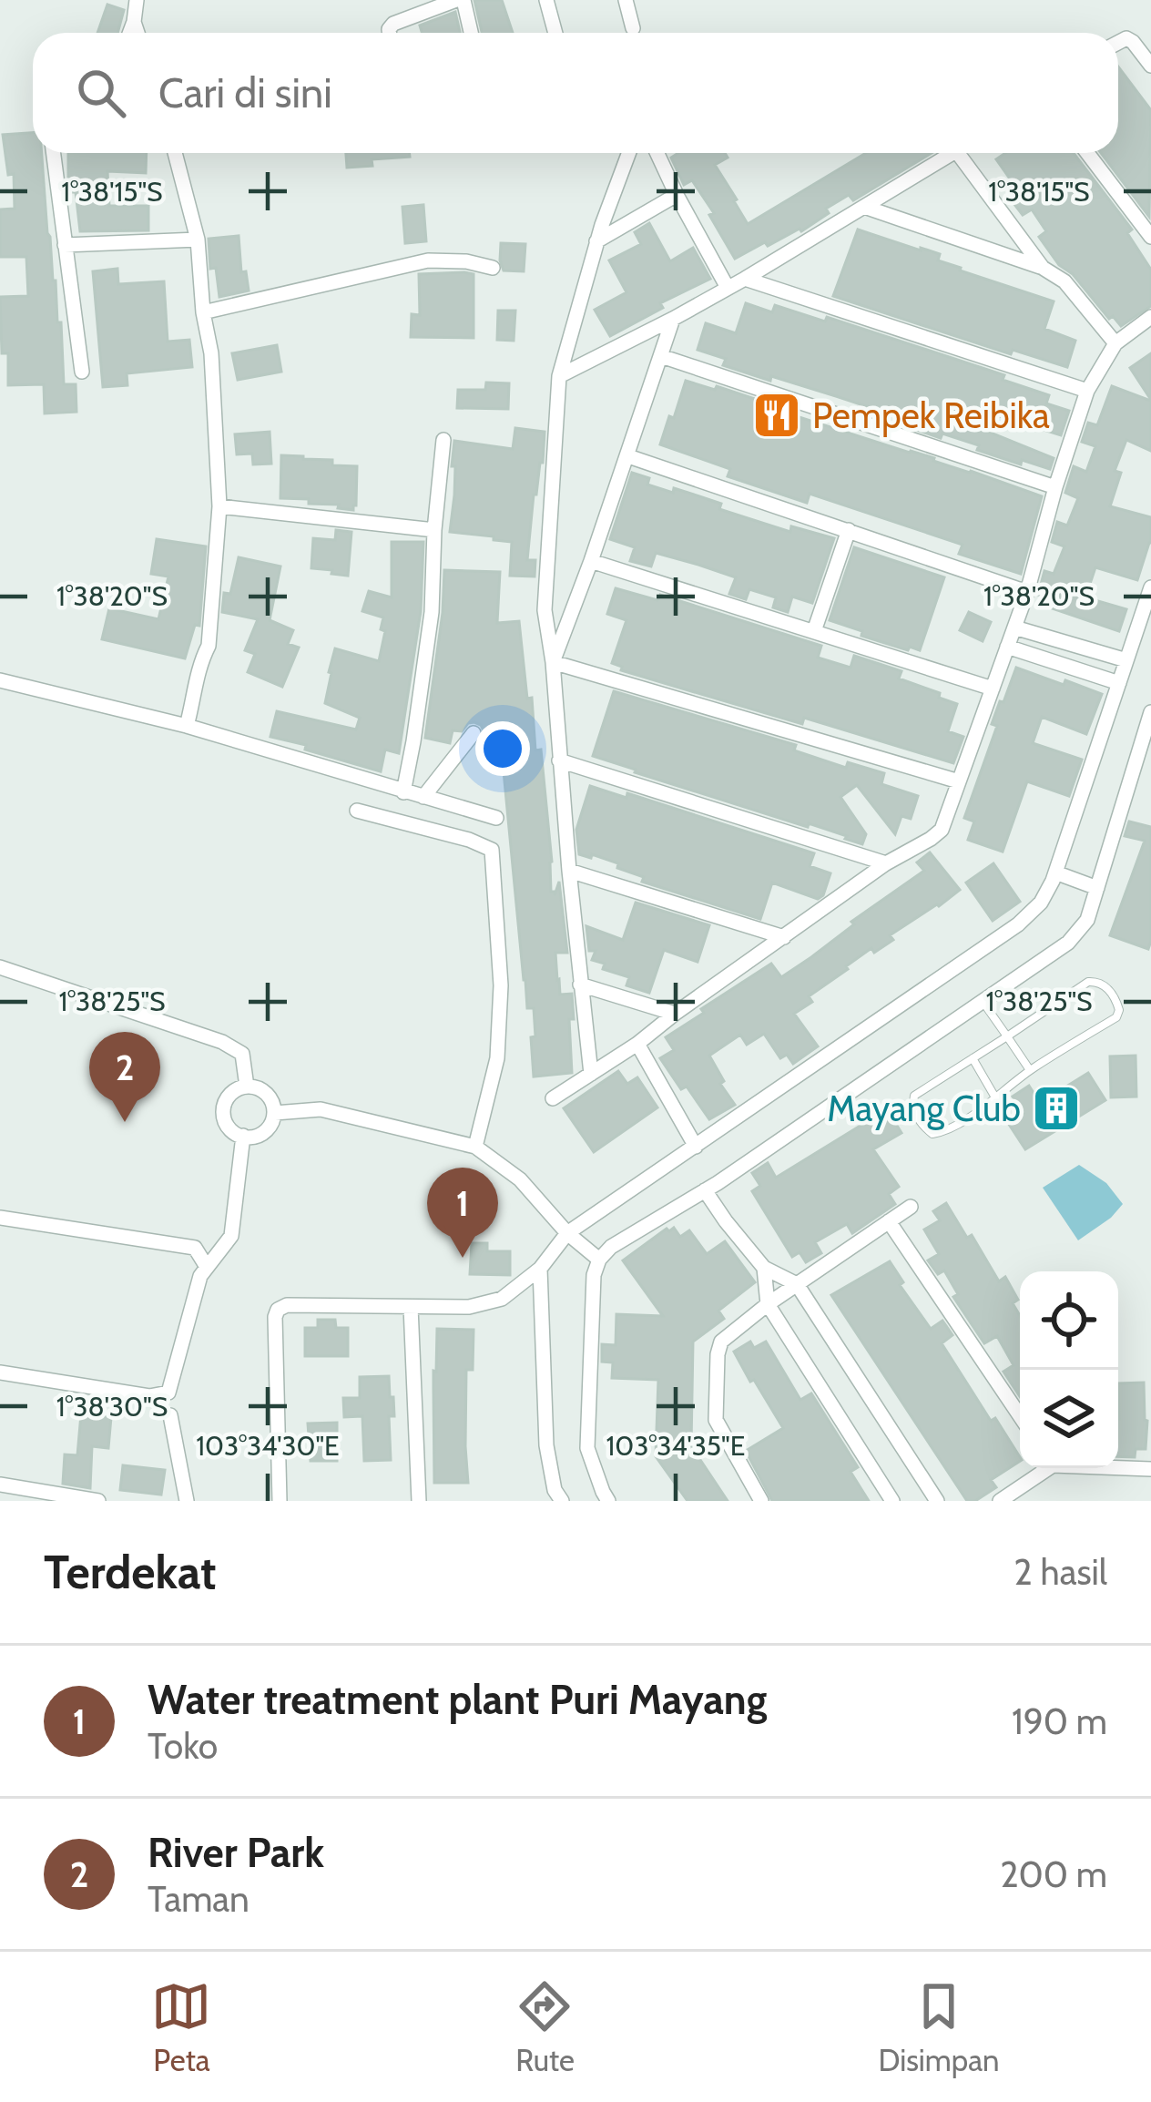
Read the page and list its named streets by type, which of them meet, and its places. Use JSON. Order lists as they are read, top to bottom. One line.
{"places":{"restaurant":["Pempek Reibika"],"building":["Mayang Club"]},"page":{"search":"Cari di sini","pins":["2","1"],"heading":["Terdekat","2 hasil"],"list":[{"mark":"1","name":"Water treatment plant Puri Mayang","note":"Toko","value":"190 m"},{"mark":"2","name":"River Park","note":"Taman","value":"200 m"}],"nav":["Peta","Rute","Disimpan"]},"coordinates":["1°38'15\"S","1°38'20\"S","1°38'25\"S","1°38'30\"S","103°34'30\"E","103°34'35\"E"]}
